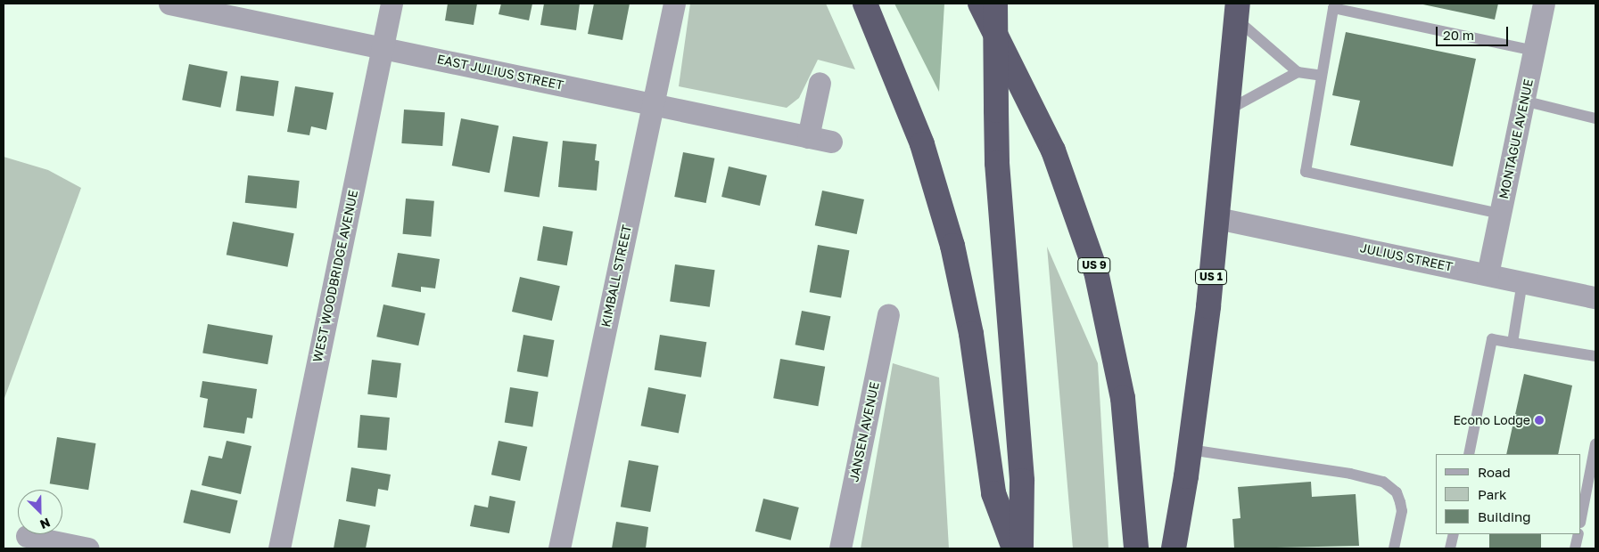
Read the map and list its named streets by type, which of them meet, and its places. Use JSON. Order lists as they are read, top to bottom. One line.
{"streets":{"highway":["US 9","US 1"],"street":["EAST JULIUS STREET","MONTAGUE AVENUE","JULIUS STREET","WEST WOODBRIDGE AVENUE","KIMBALL STREET","JANSEN AVENUE"]},"crossings":[["EAST JULIUS STREET","WEST WOODBRIDGE AVENUE"],["EAST JULIUS STREET","KIMBALL STREET"],["MONTAGUE AVENUE","JULIUS STREET"],["JULIUS STREET","US 1"]],"places":["Econo Lodge"],"legend":["Road","Park","Building"],"scale_bar":"20 m","north":"bottom right"}
